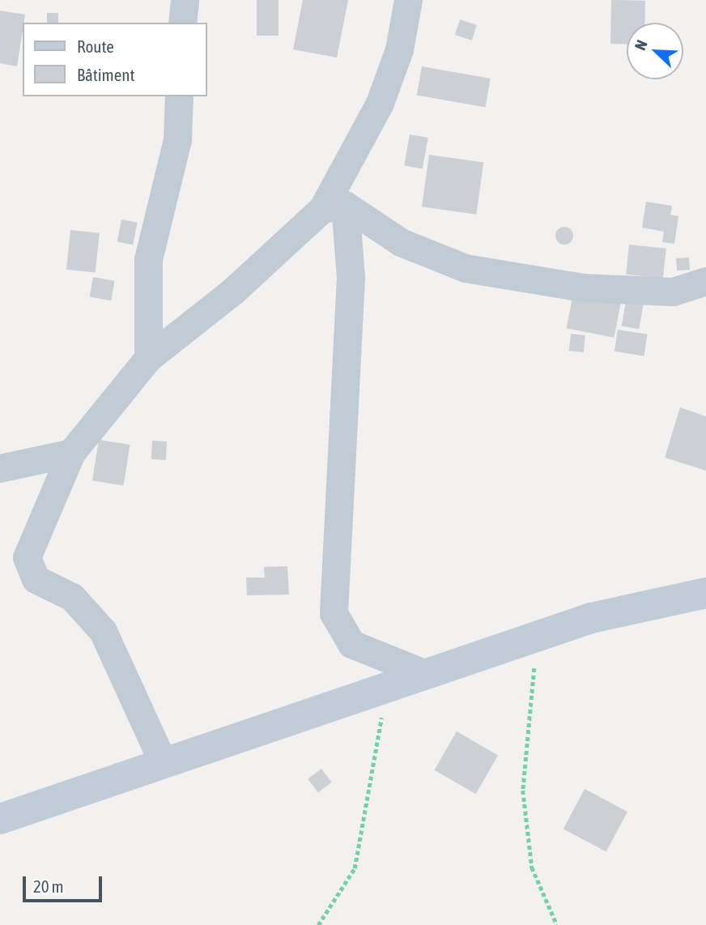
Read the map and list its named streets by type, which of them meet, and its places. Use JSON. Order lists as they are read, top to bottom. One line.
{"legend":["Route","Bâtiment"],"scale_bar":"20 m","north":"top left"}
